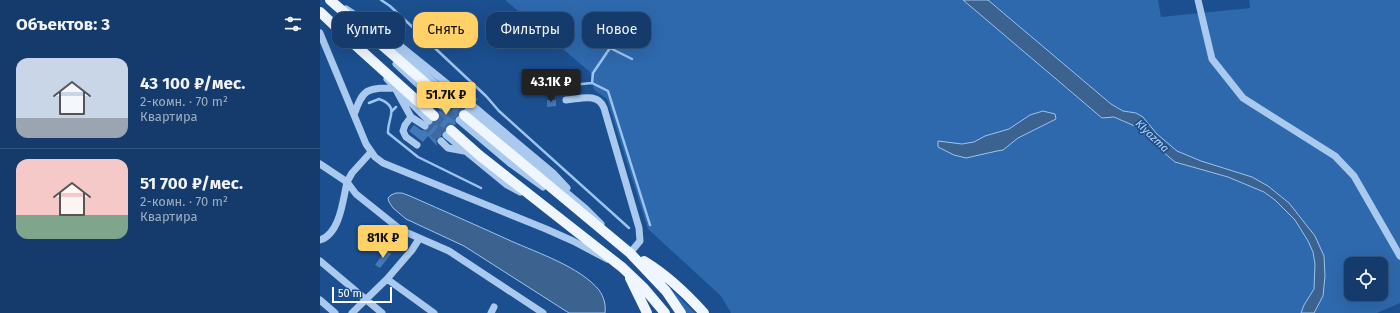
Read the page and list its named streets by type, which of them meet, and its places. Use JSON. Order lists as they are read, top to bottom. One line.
{"water":["Klyazma"],"scale_bar":"50 m","page":{"heading":"Объектов: 3","chip":["Купить","Снять","Фильтры","Новое"],"list":[{"name":"43 100 ₽/мес.","note":"2-комн. · 70 m² · Квартира"},{"name":"51 700 ₽/мес.","note":"2-комн. · 70 m² · Квартира"}],"price":["43.1K ₽","51.7K ₽","81K ₽"],"scale":"50 m"}}
